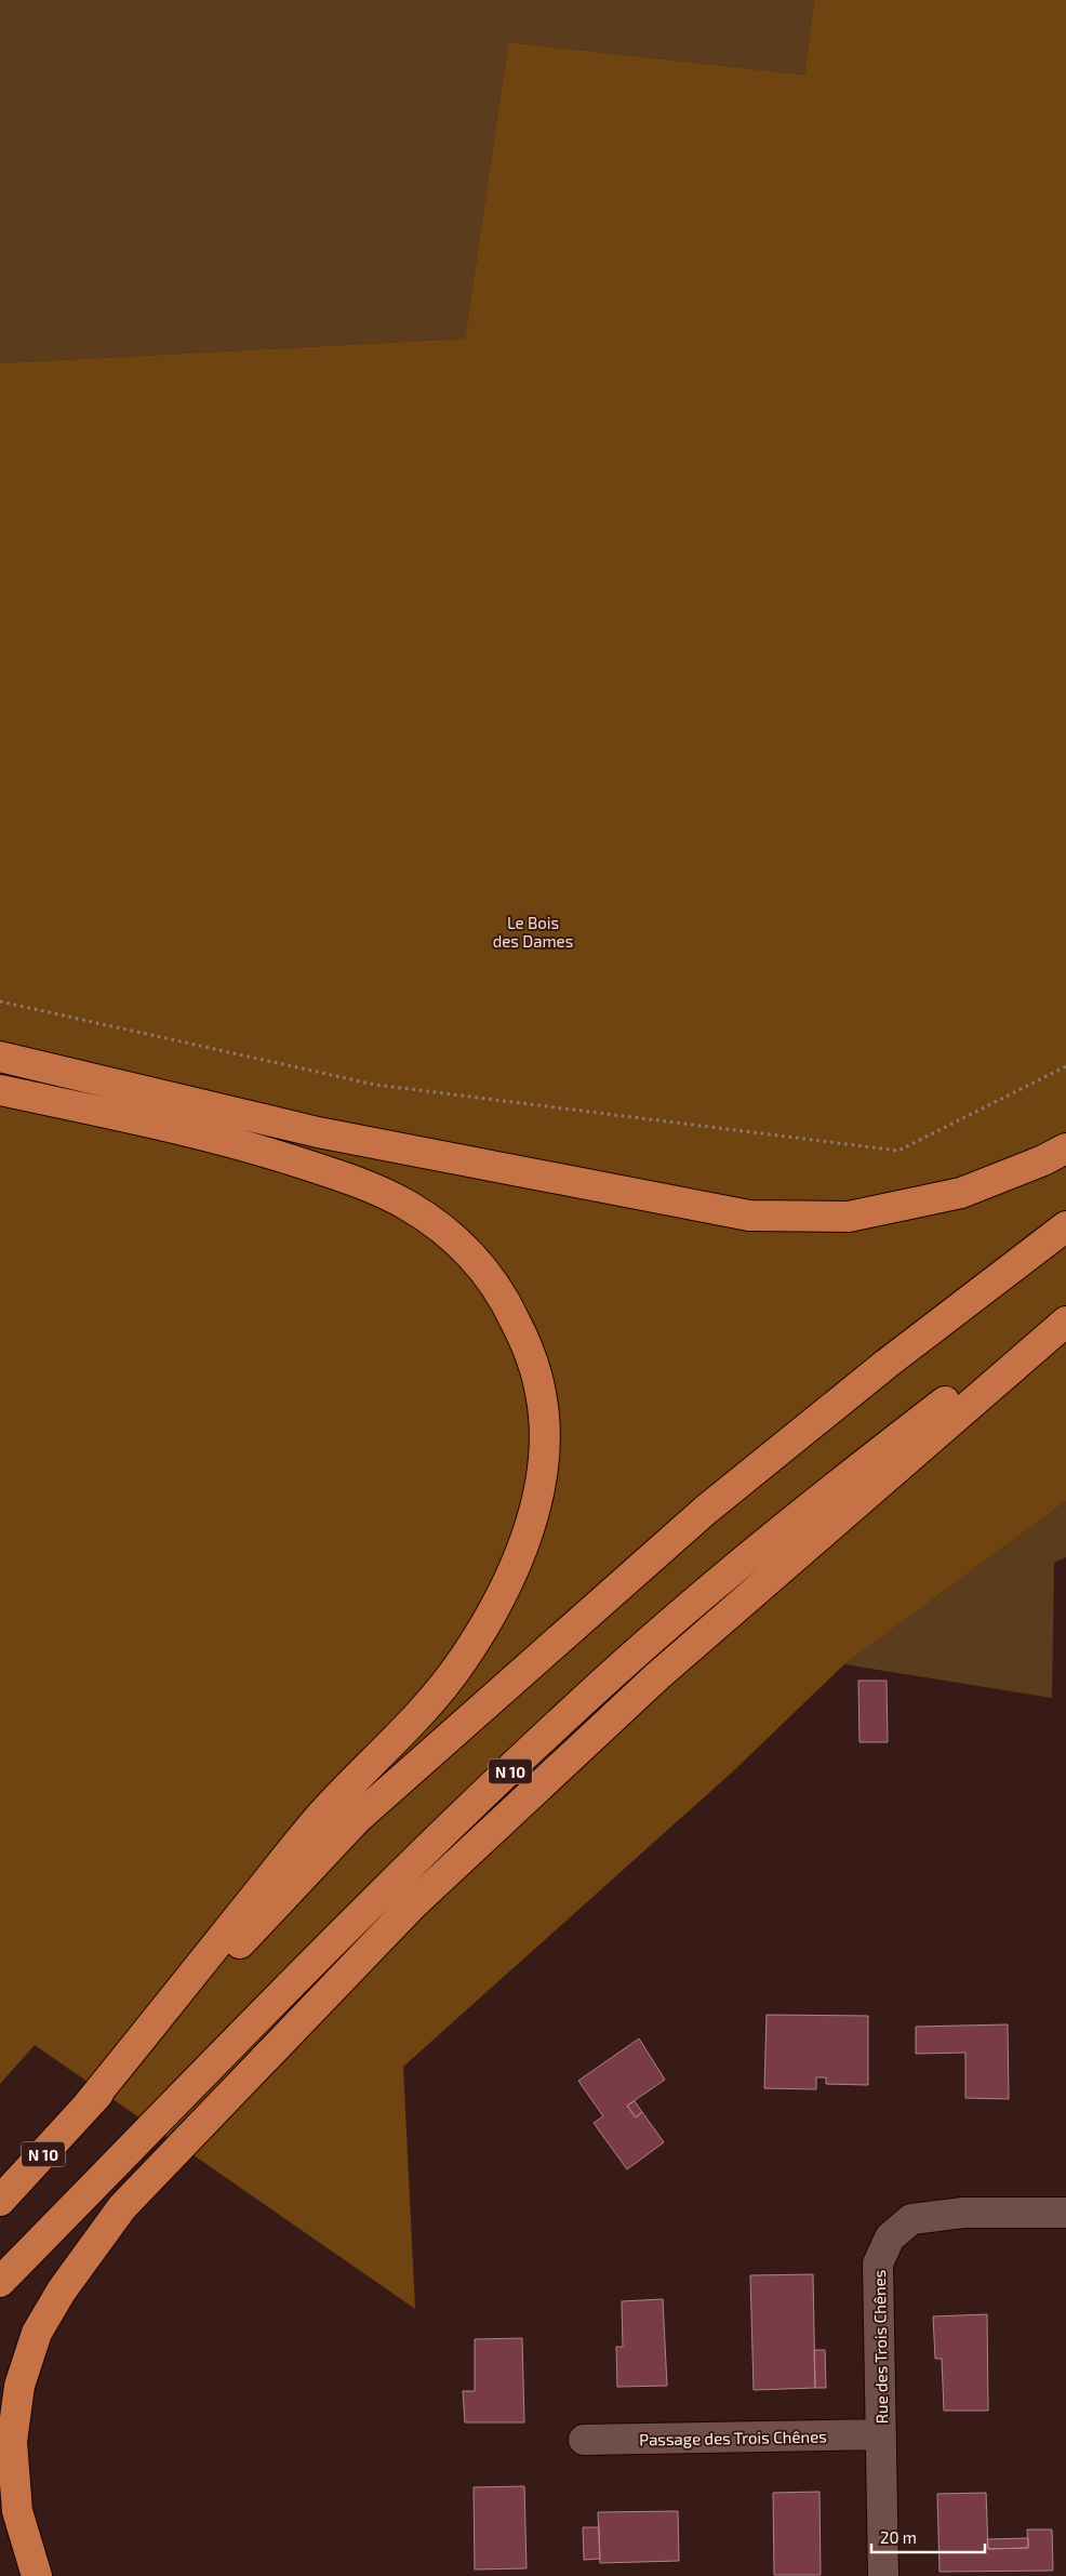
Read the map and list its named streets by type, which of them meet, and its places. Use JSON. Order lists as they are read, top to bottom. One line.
{"streets":{"highway":["N 10"],"street":["Rue des Trois Chênes","Passage des Trois Chênes"]},"crossings":[["Rue des Trois Chênes","Passage des Trois Chênes"]],"parks":["Le Bois des Dames"],"scale_bar":"20 m"}
